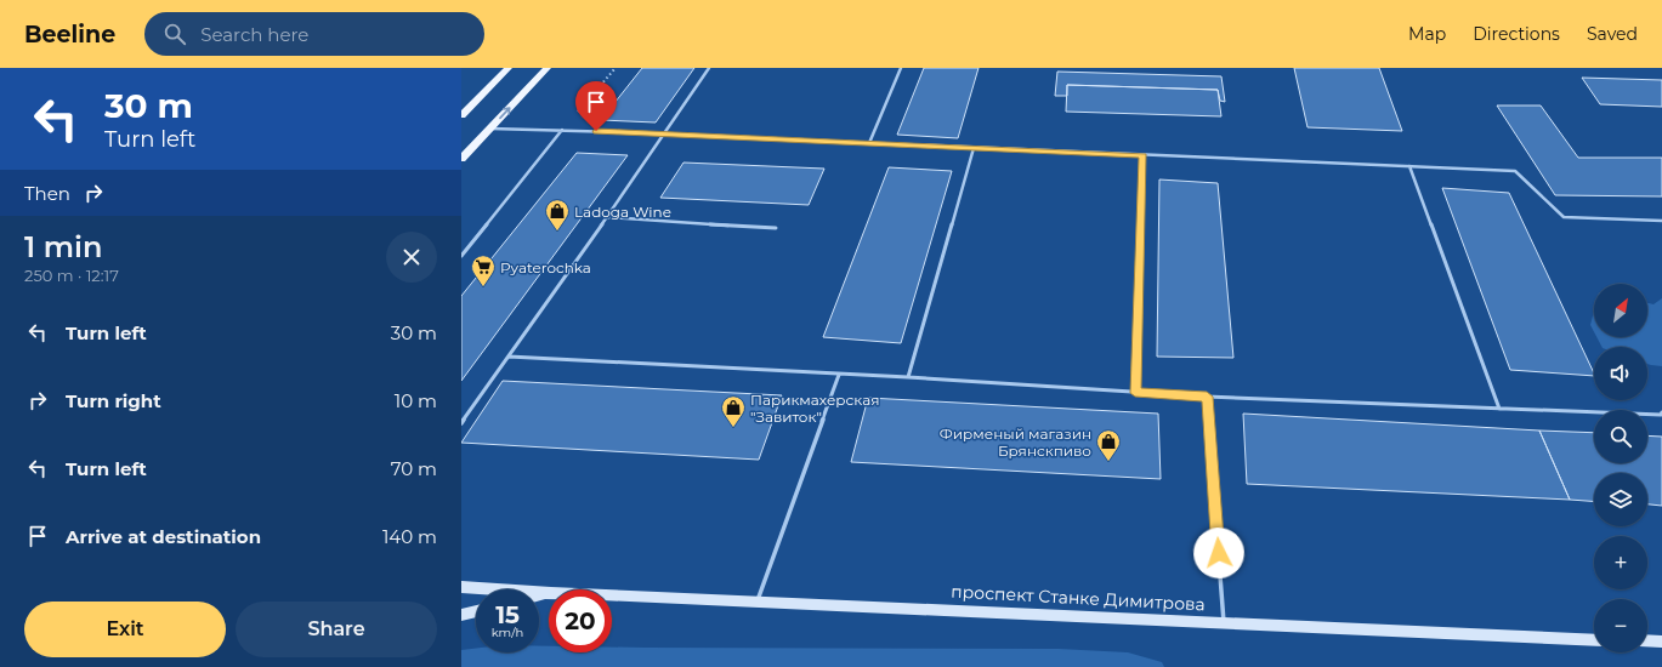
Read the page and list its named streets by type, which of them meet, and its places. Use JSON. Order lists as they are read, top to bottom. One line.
{"streets":{"main road":["проспект Станке Димитрова"]},"places":{"shop":["Ladoga Wine","Парикмахерская \"Завиток\"","Фирменый магазин Брянскпиво"],"supermarket":["Pyaterochka"]},"north":"top right","page":{"header":"Beeline","search":"Search here","nav":["Map","Directions","Saved"],"turn":["30 m","Turn left"],"then":"Then","heading":["1 min","250 m · 12:17"],"map_buttons":["+","−"],"list":[{"name":"Turn left","value":"30 m"},{"name":"Turn right","value":"10 m"},{"name":"Turn left","value":"70 m"},{"name":"Arrive at destination","value":"140 m"}],"speed":"15 km/h","limit":"20","buttons":["Exit","Share"]}}
